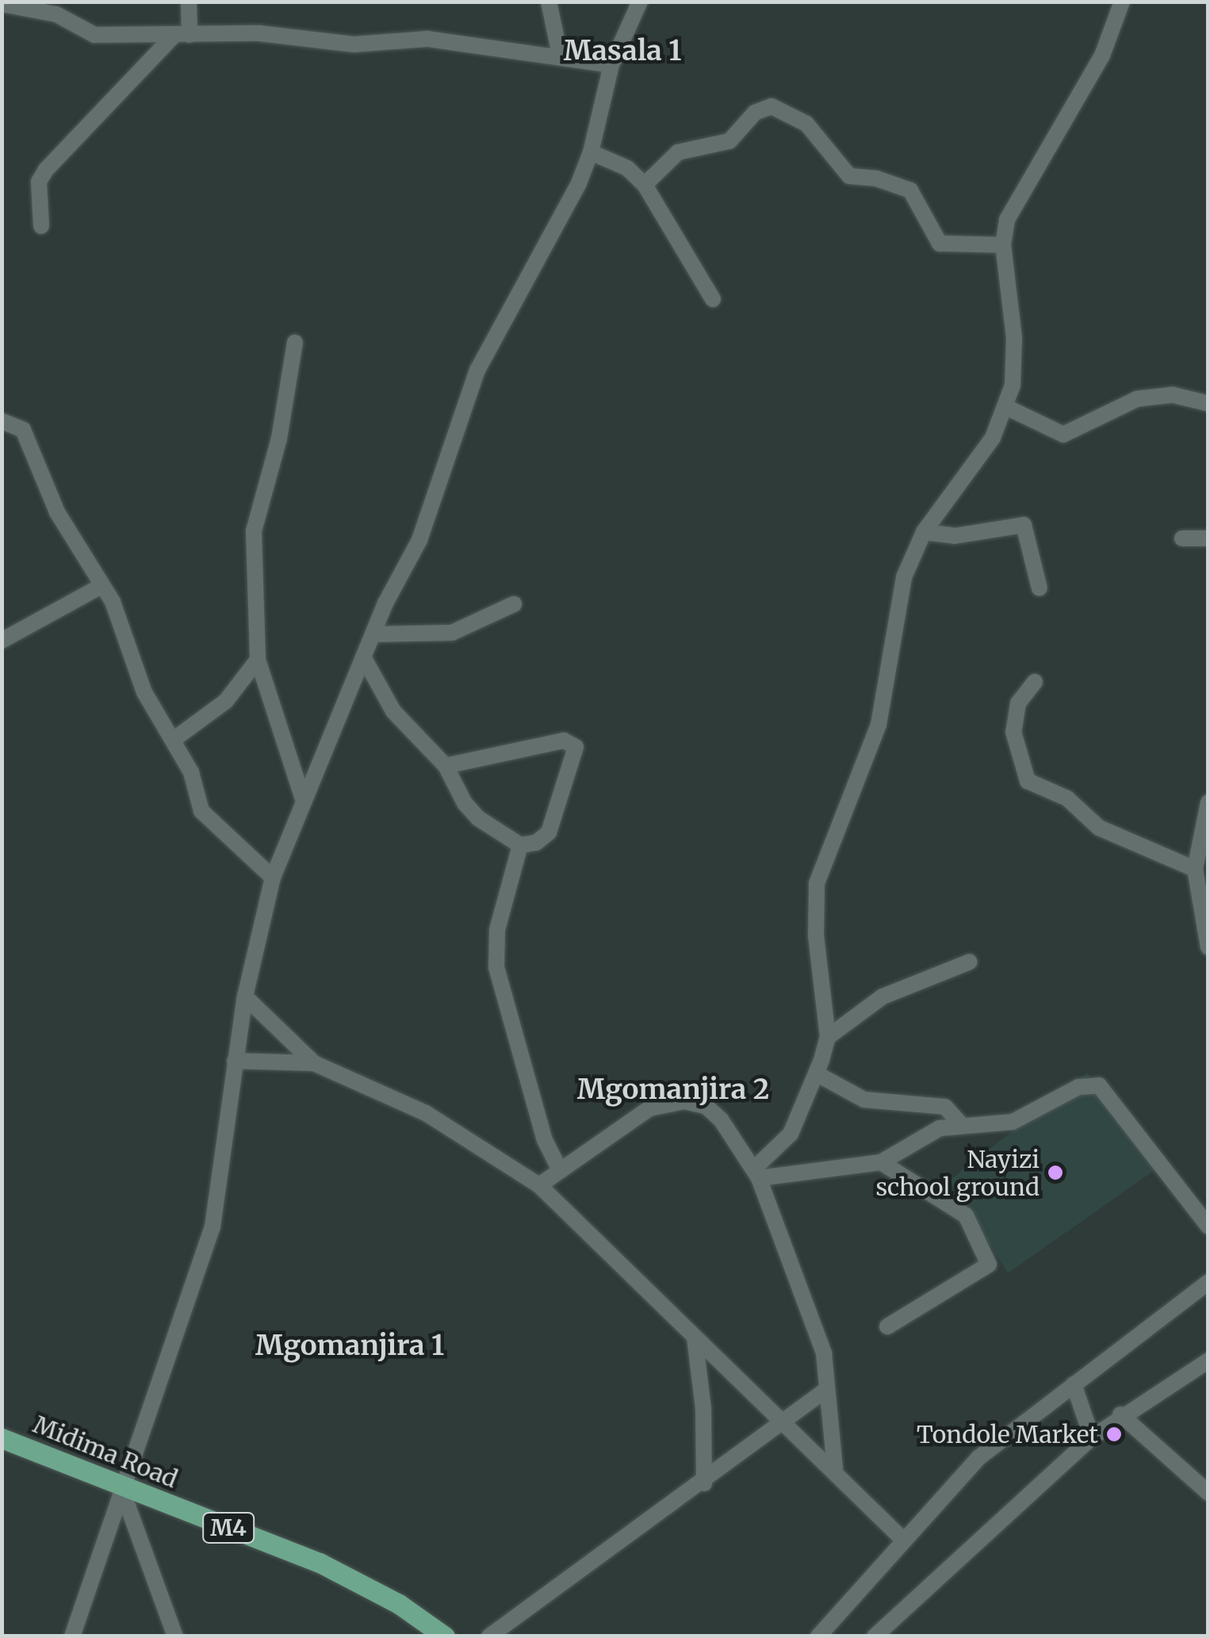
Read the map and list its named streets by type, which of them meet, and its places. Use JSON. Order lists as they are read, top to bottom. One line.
{"streets":{"main road":["Midima Road","M4"]},"districts":["Masala 1","Mgomanjira 2","Mgomanjira 1"],"places":["Nayizi school ground","Tondole Market"]}
